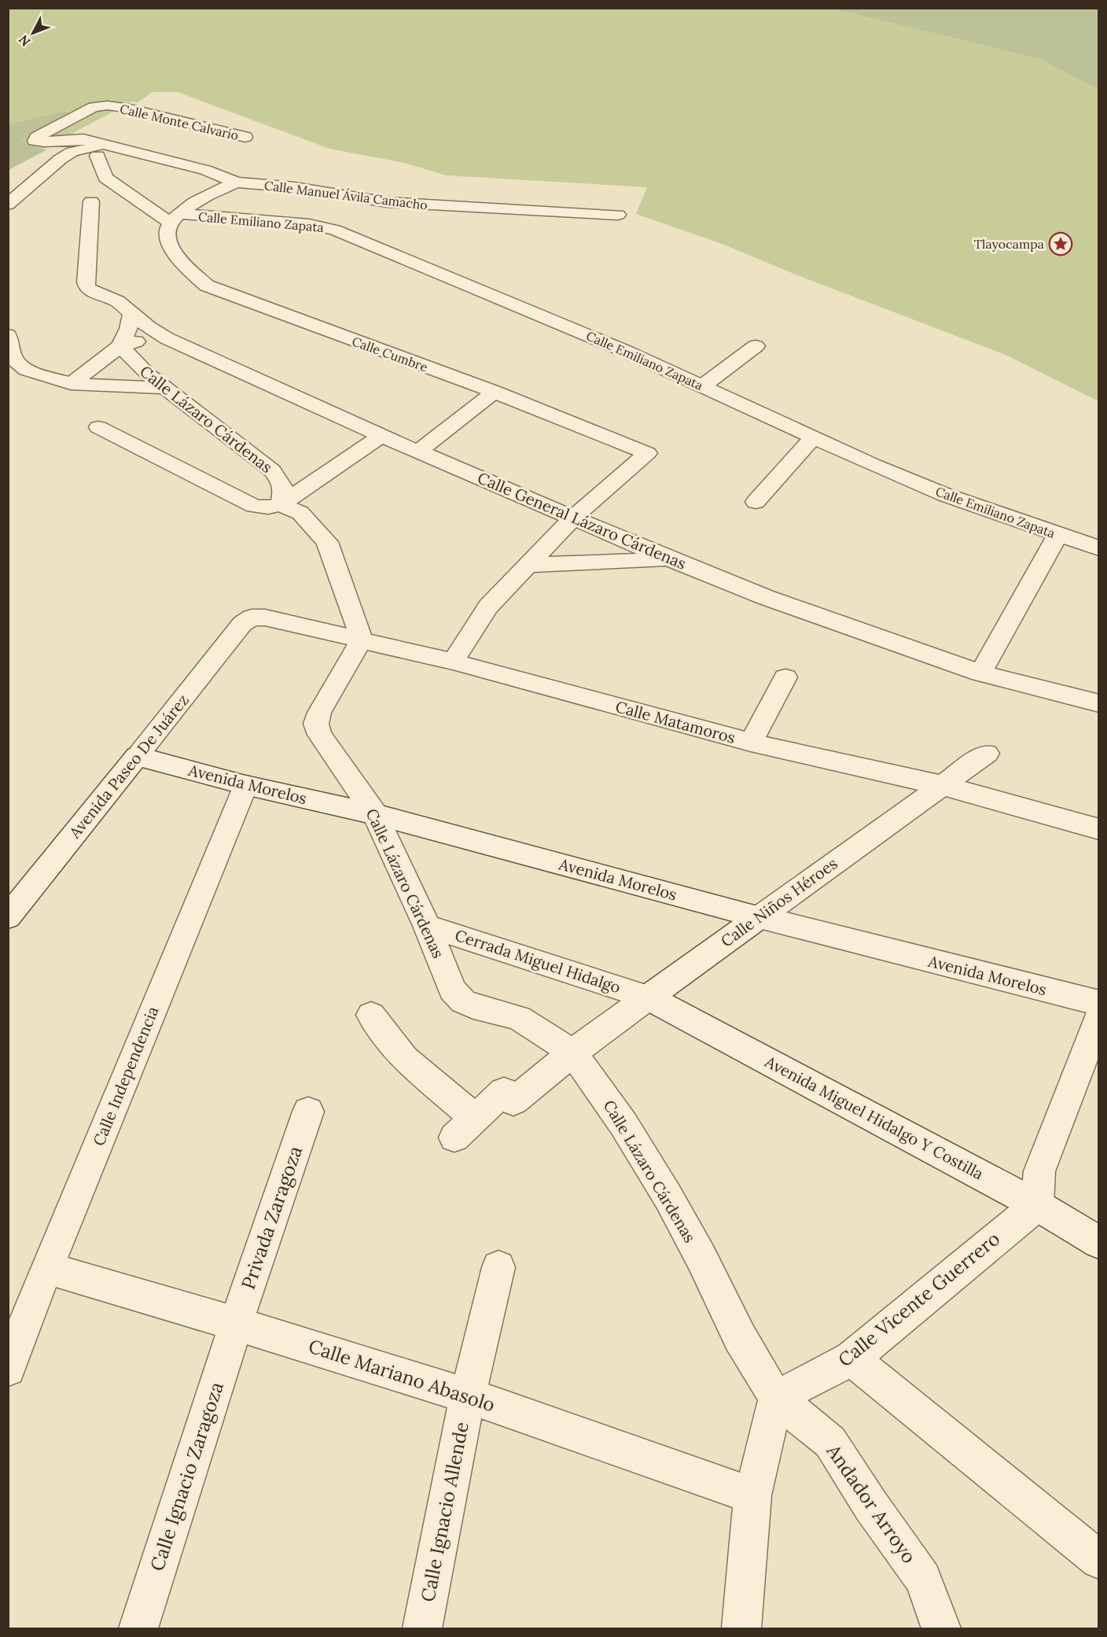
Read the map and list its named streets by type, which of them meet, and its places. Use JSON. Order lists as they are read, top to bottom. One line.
{"streets":{"street":["Calle Monte Calvario","Calle Manuel Ávila Camacho","Calle Emiliano Zapata","Calle Cumbre","Calle Lázaro Cárdenas","Calle General Lázaro Cárdenas","Calle Matamoros","Avenida Paseo De Juárez","Avenida Morelos","Calle Niños Héroes","Cerrada Miguel Hidalgo","Calle Independencia","Avenida Miguel Hidalgo Y Costilla","Privada Zaragoza","Calle Vicente Guerrero","Calle Mariano Abasolo","Calle Ignacio Zaragoza","Andador Arroyo","Calle Ignacio Allende"]},"crossings":[["Calle Monte Calvario","Calle Manuel Ávila Camacho"],["Calle Emiliano Zapata","Calle Cumbre"],["Calle Cumbre","Calle General Lázaro Cárdenas"],["Calle Lázaro Cárdenas","Calle Matamoros"],["Calle Lázaro Cárdenas","Avenida Morelos"],["Calle Lázaro Cárdenas","Calle Niños Héroes"],["Calle Lázaro Cárdenas","Cerrada Miguel Hidalgo"],["Calle Lázaro Cárdenas","Calle Vicente Guerrero"],["Calle Lázaro Cárdenas","Andador Arroyo"],["Calle Matamoros","Avenida Paseo De Juárez"],["Calle Matamoros","Calle Niños Héroes"],["Avenida Paseo De Juárez","Avenida Morelos"],["Avenida Morelos","Calle Niños Héroes"],["Avenida Morelos","Calle Independencia"],["Calle Niños Héroes","Cerrada Miguel Hidalgo"],["Calle Niños Héroes","Avenida Miguel Hidalgo Y Costilla"],["Cerrada Miguel Hidalgo","Avenida Miguel Hidalgo Y Costilla"],["Calle Independencia","Calle Mariano Abasolo"],["Avenida Miguel Hidalgo Y Costilla","Calle Vicente Guerrero"],["Privada Zaragoza","Calle Mariano Abasolo"],["Privada Zaragoza","Calle Ignacio Zaragoza"],["Calle Vicente Guerrero","Andador Arroyo"],["Calle Mariano Abasolo","Calle Ignacio Zaragoza"],["Calle Mariano Abasolo","Calle Ignacio Allende"]],"places":{"place":["Tlayocampa"]},"north":"bottom left"}
